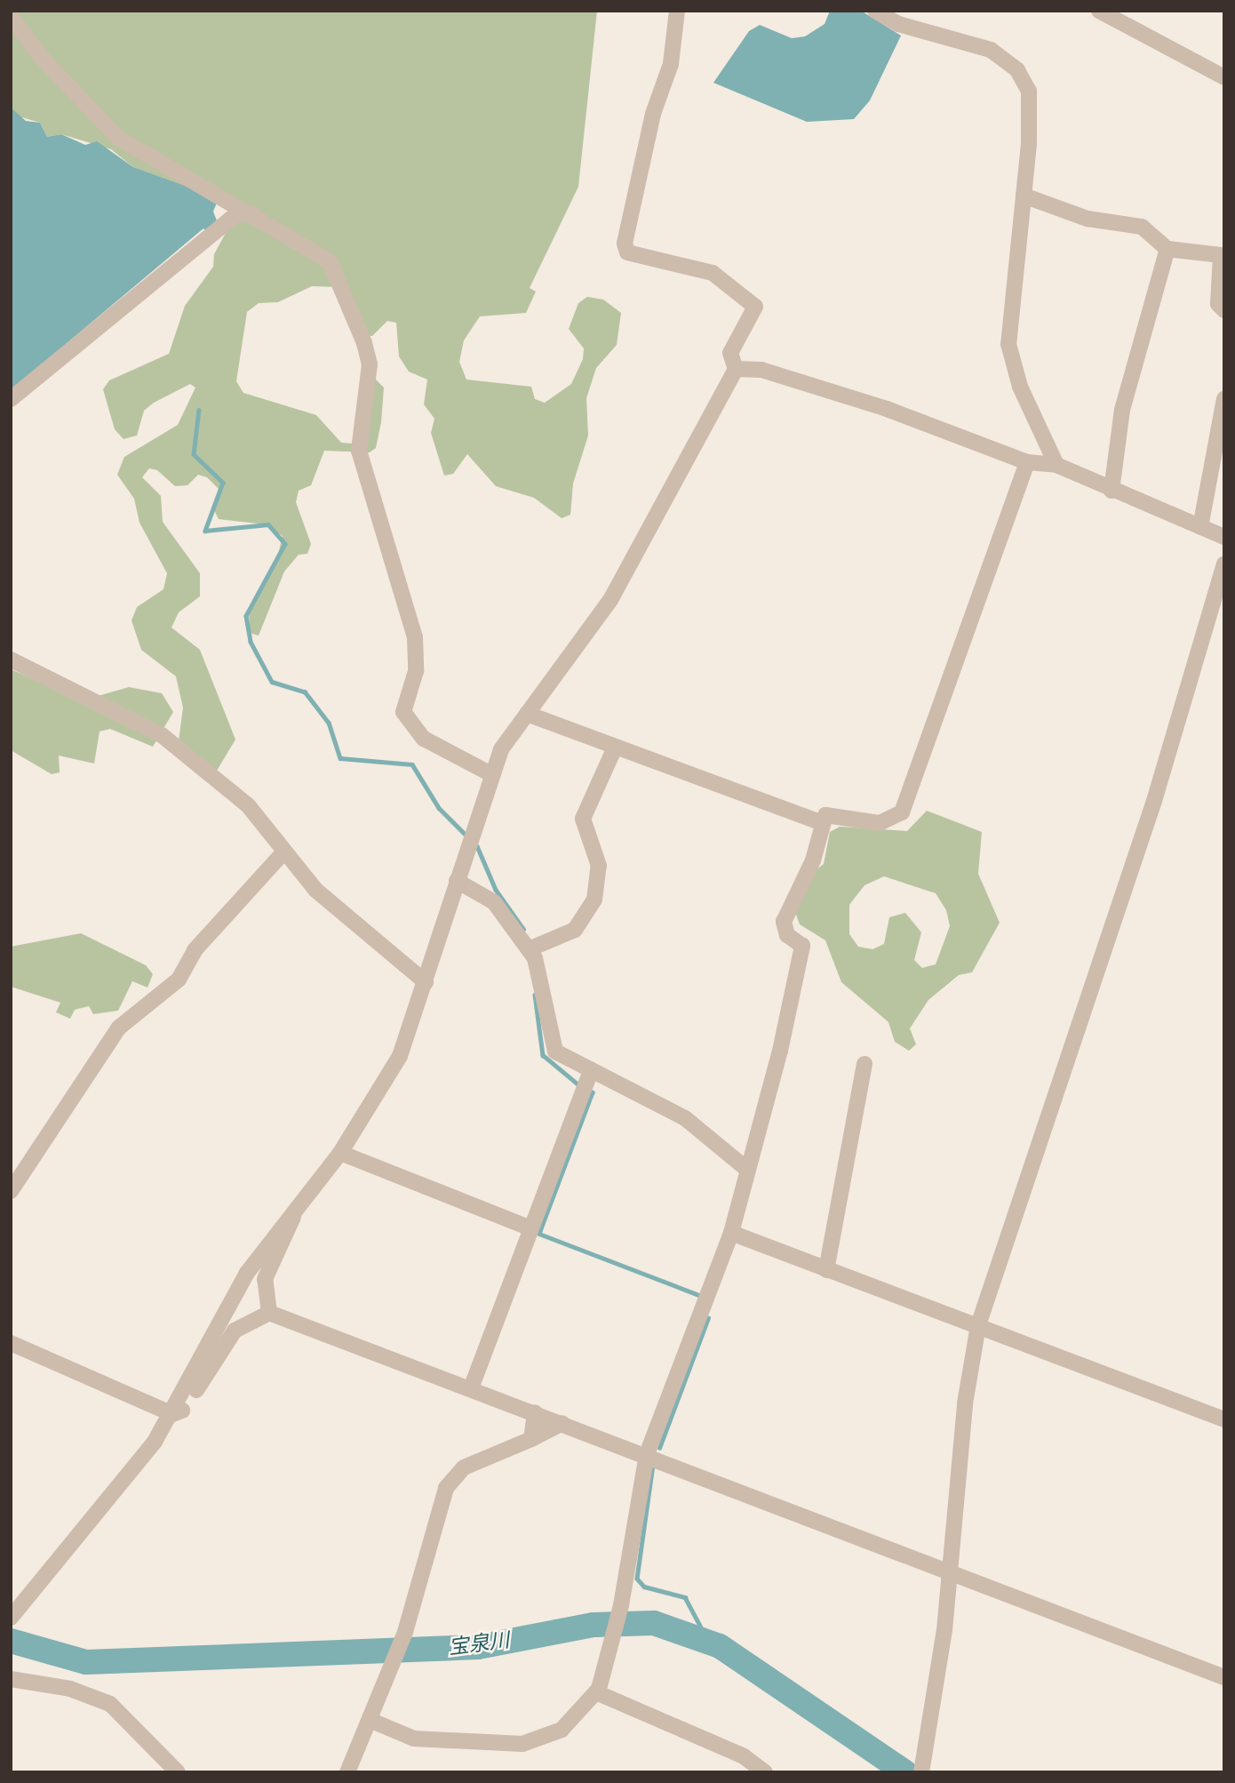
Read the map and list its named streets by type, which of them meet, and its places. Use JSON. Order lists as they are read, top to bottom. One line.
{"water":["宝泉川"]}
